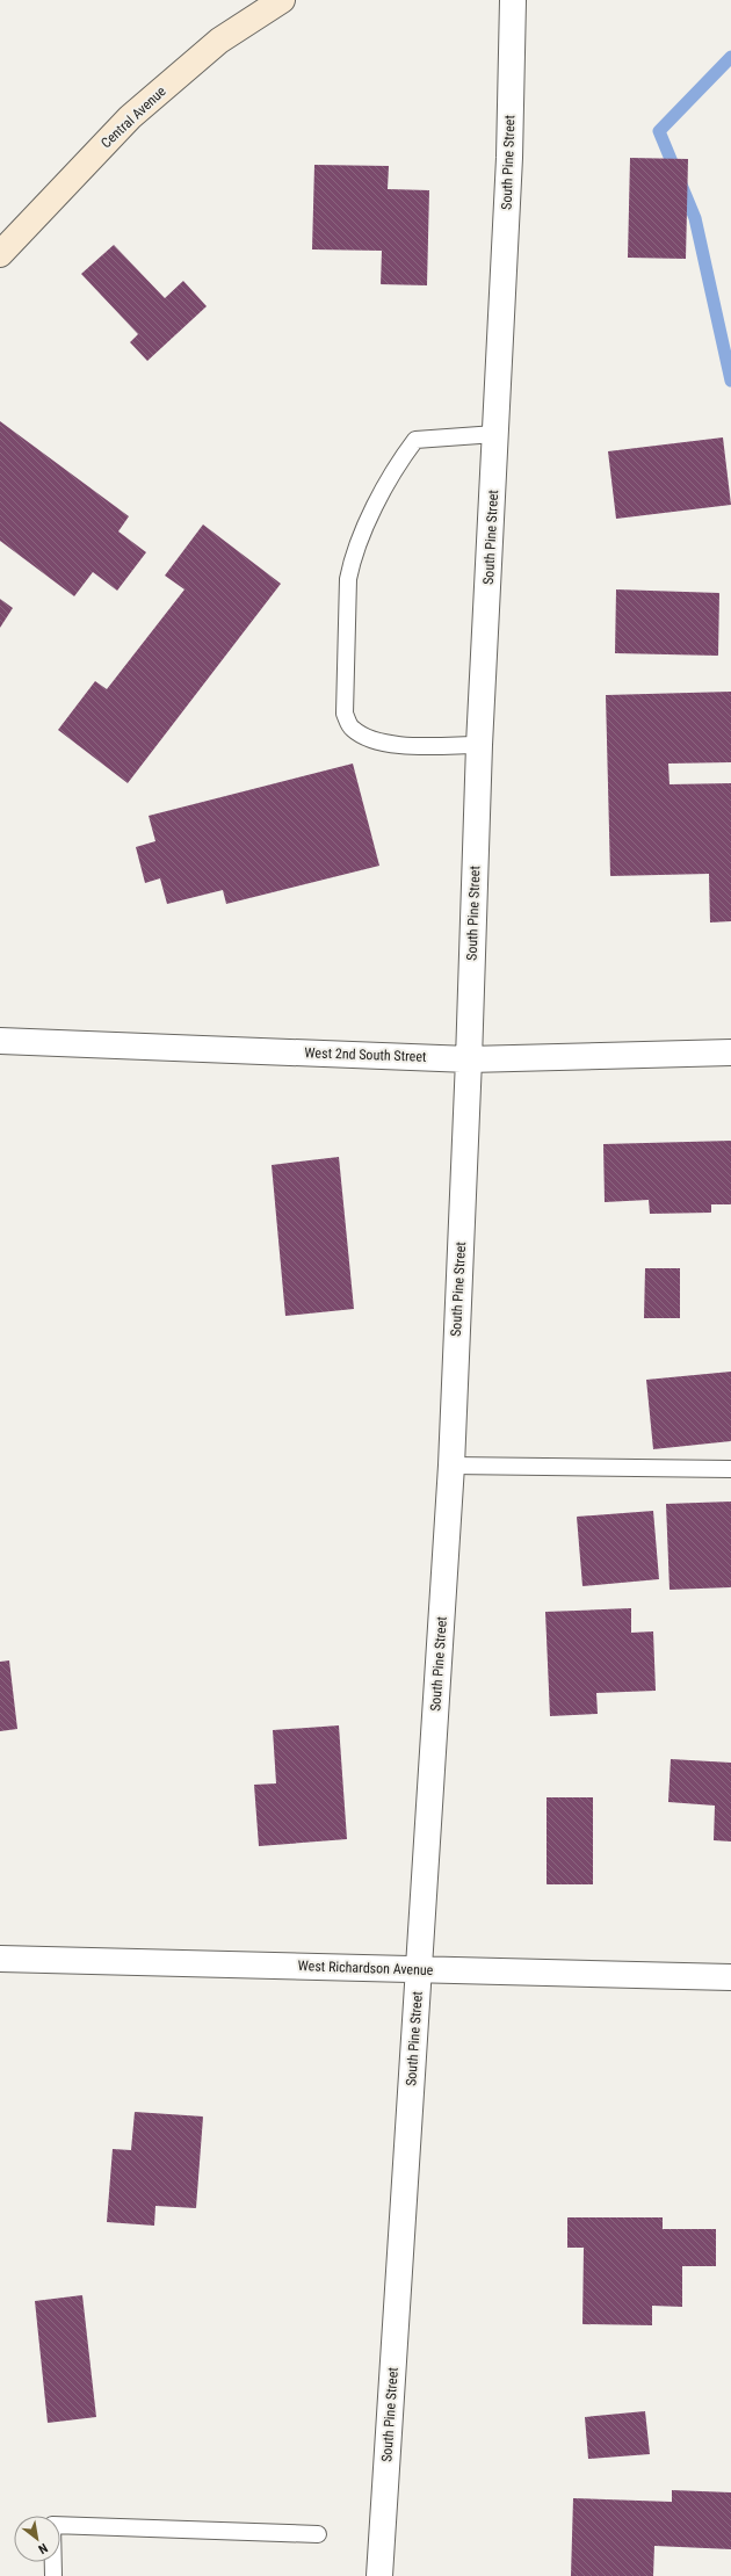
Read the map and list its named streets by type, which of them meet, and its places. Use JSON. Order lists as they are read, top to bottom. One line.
{"streets":{"street":["Central Avenue","South Pine Street","West 2nd South Street","West Richardson Avenue"]},"crossings":[["South Pine Street","West 2nd South Street"],["South Pine Street","West Richardson Avenue"]],"north":"bottom right"}
